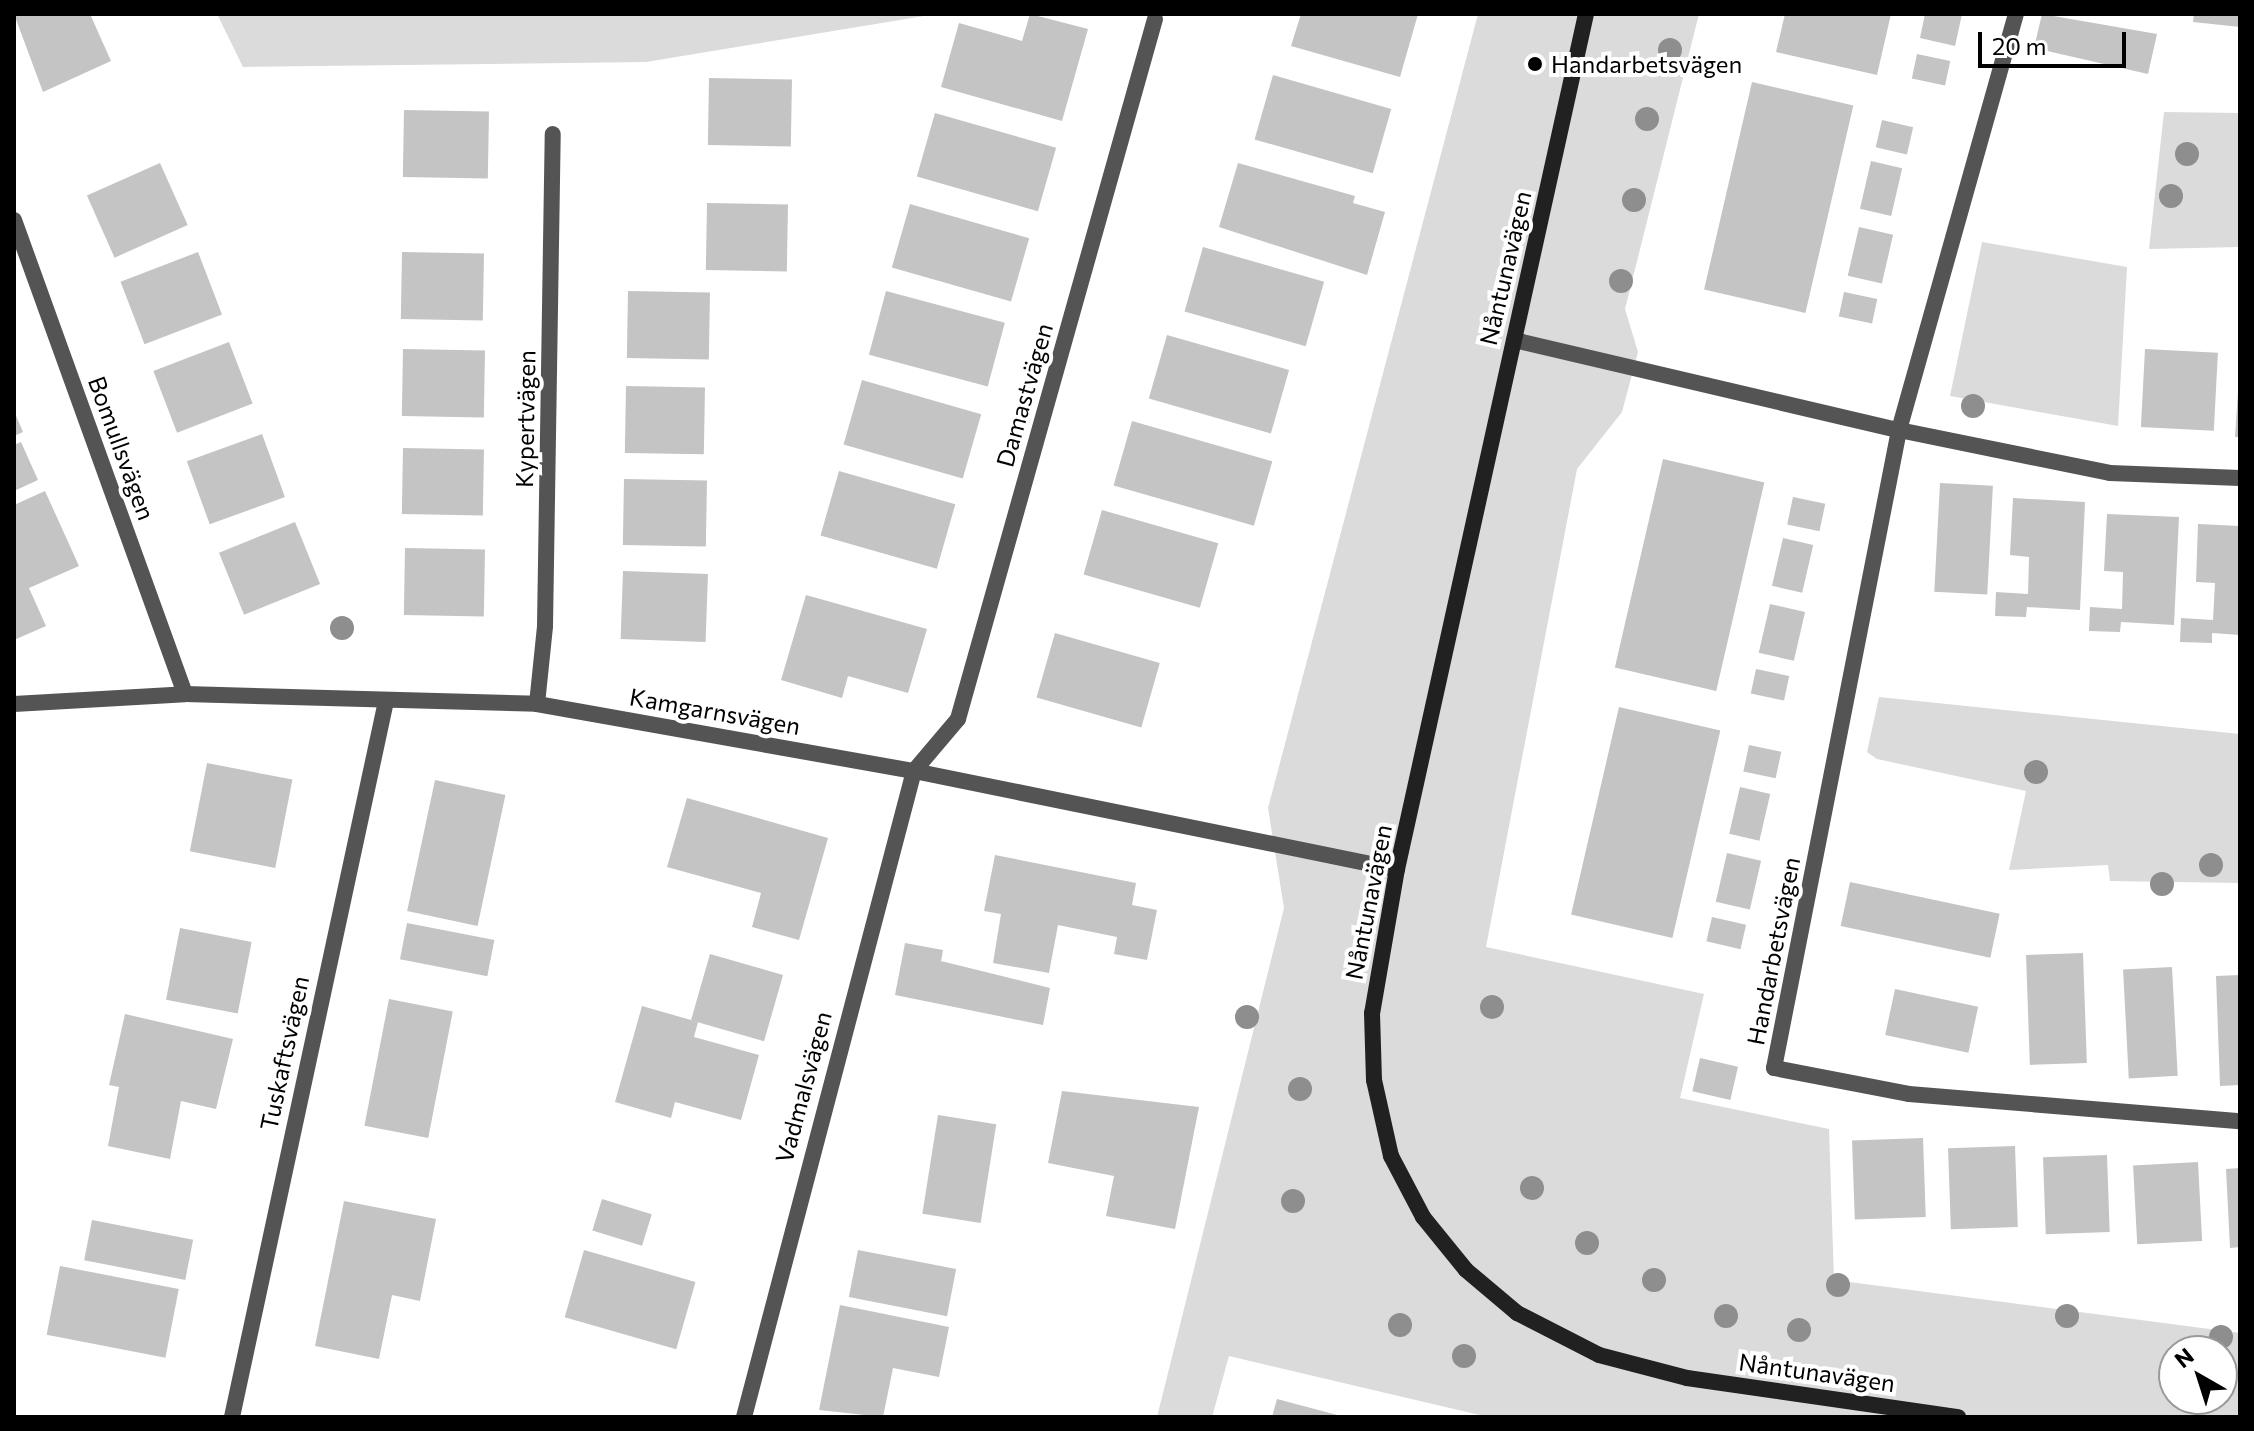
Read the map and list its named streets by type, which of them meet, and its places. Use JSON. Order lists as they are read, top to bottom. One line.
{"streets":{"street":["Nåntunavägen","Damastvägen","Kypertvägen","Bomullsvägen","Kamgarnsvägen","Handarbetsvägen","Tuskaftsvägen","Vadmalsvägen"]},"crossings":[["Nåntunavägen","Kamgarnsvägen"],["Damastvägen","Kamgarnsvägen"],["Damastvägen","Vadmalsvägen"],["Kypertvägen","Kamgarnsvägen"],["Bomullsvägen","Kamgarnsvägen"],["Kamgarnsvägen","Tuskaftsvägen"],["Kamgarnsvägen","Vadmalsvägen"]],"places":["Handarbetsvägen"],"scale_bar":"20 m","north":"top left"}
